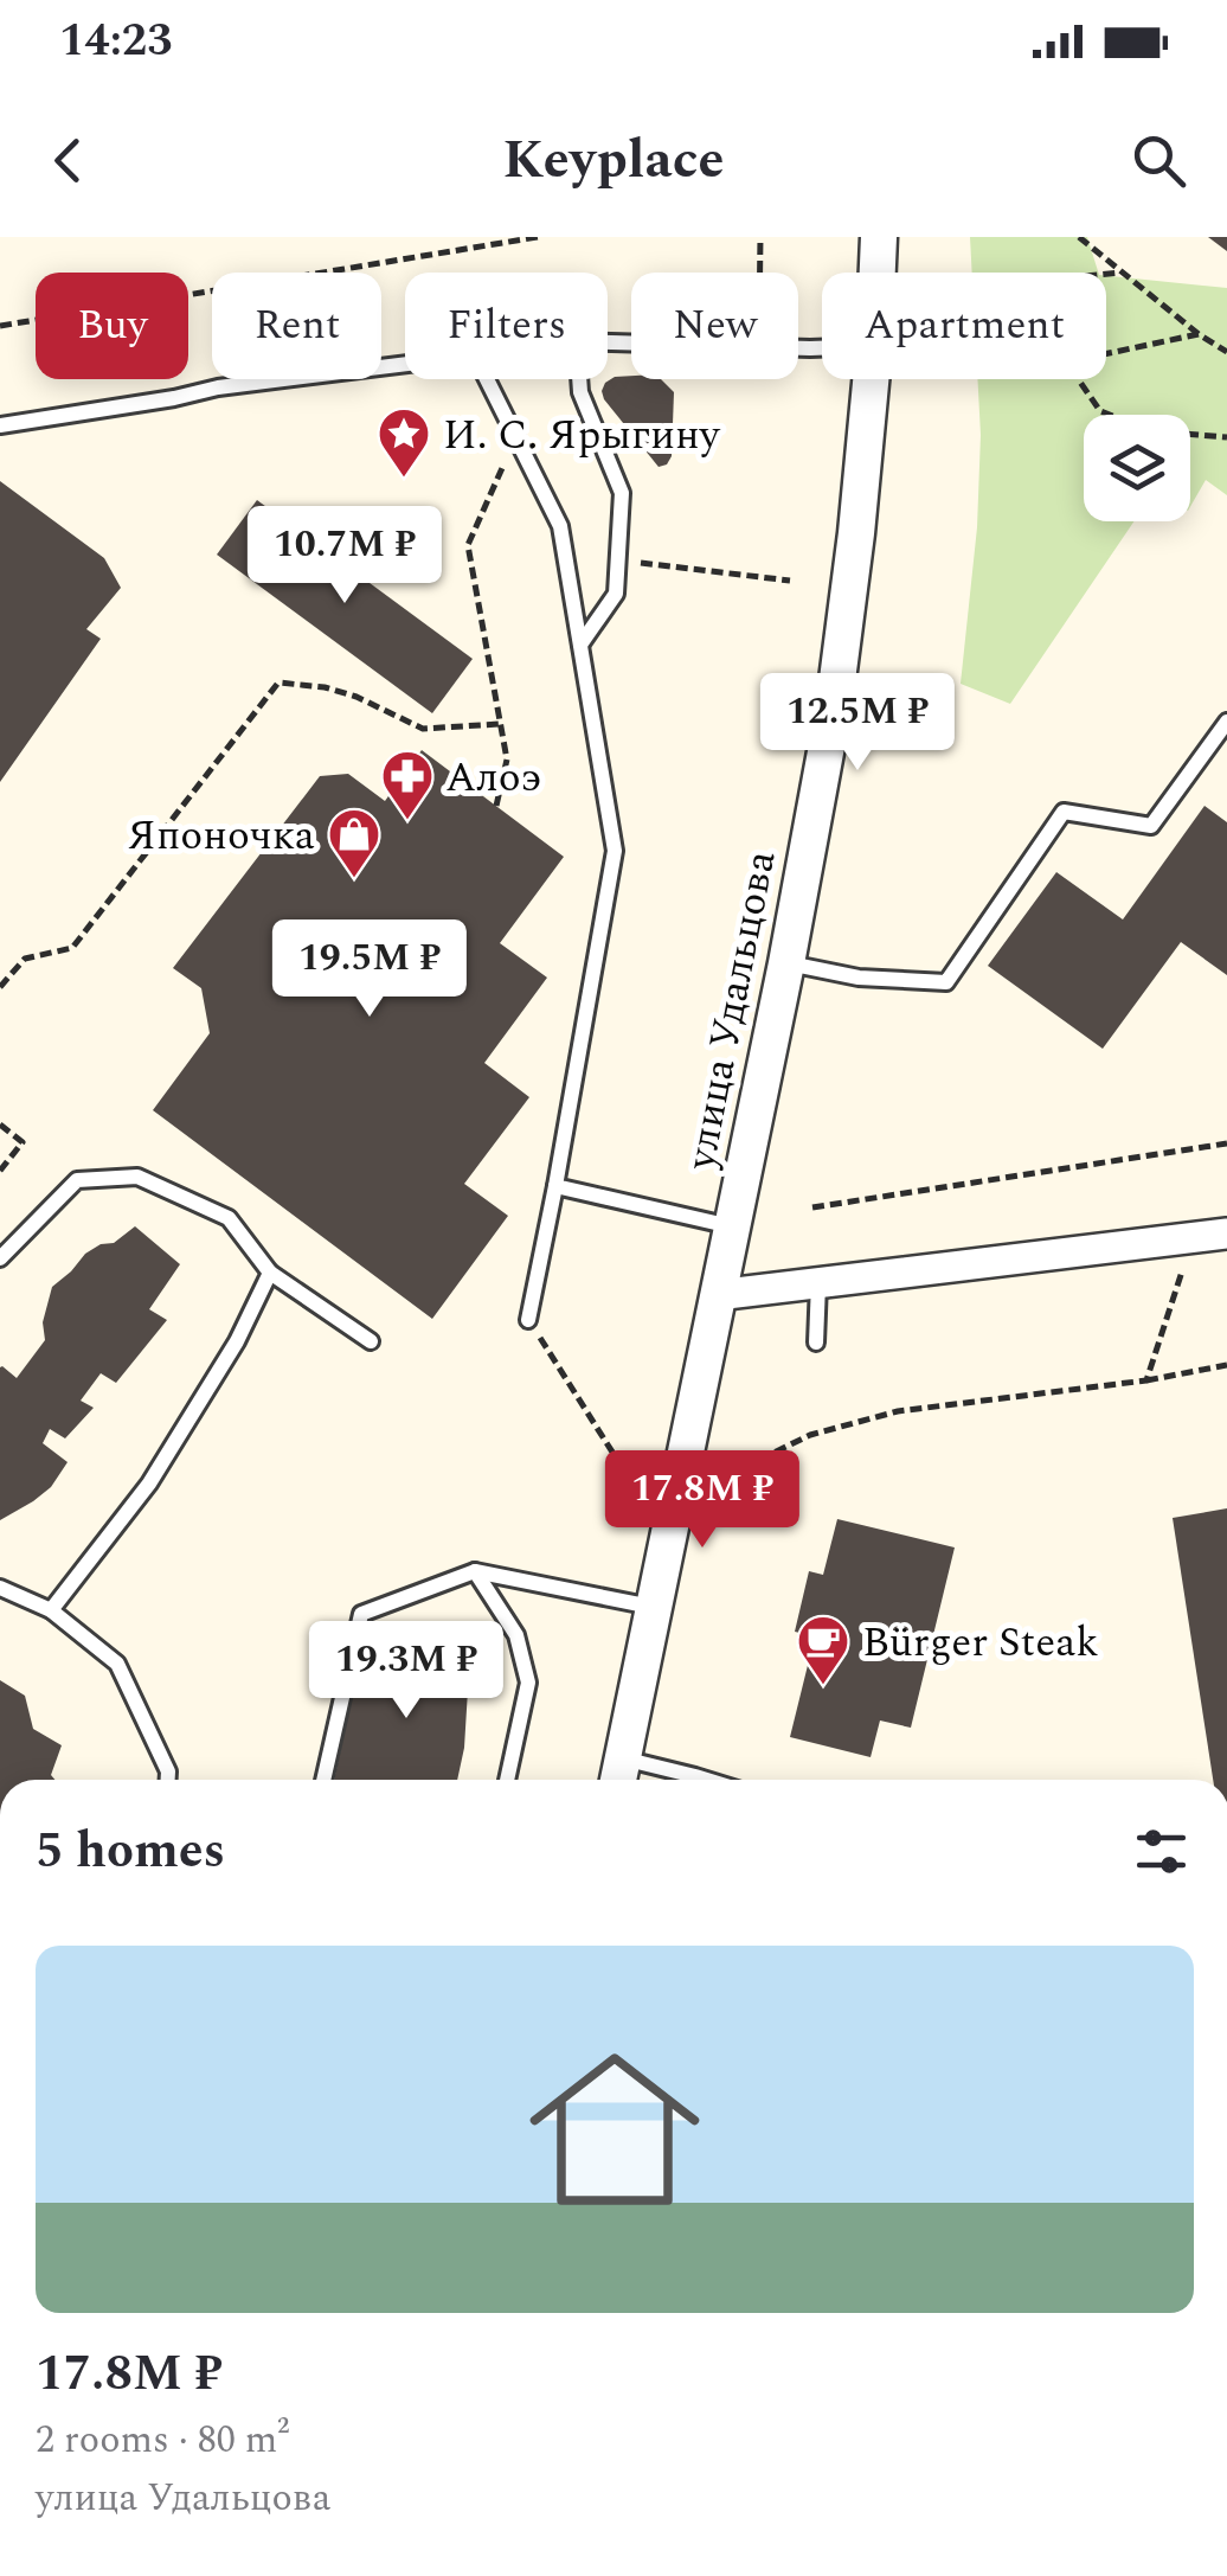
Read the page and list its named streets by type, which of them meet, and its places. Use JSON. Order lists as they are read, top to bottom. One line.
{"streets":{"street":["улица Удальцова"]},"places":{"place":["И. С. Ярыгину"],"pharmacy":["Алоэ"],"shop":["Японочка"],"cafe":["Bürger Steak"]},"page":{"status":"14:23","header":"Keyplace","chip":["Buy","Rent","Filters","New","Apartment"],"price":["10.7M ₽","12.5M ₽","19.5M ₽","17.8M ₽","19.3M ₽"],"heading":"5 homes","list":[{"name":"17.8M ₽","note":"2 rooms · 80 m² · улица Удальцова"}]}}
